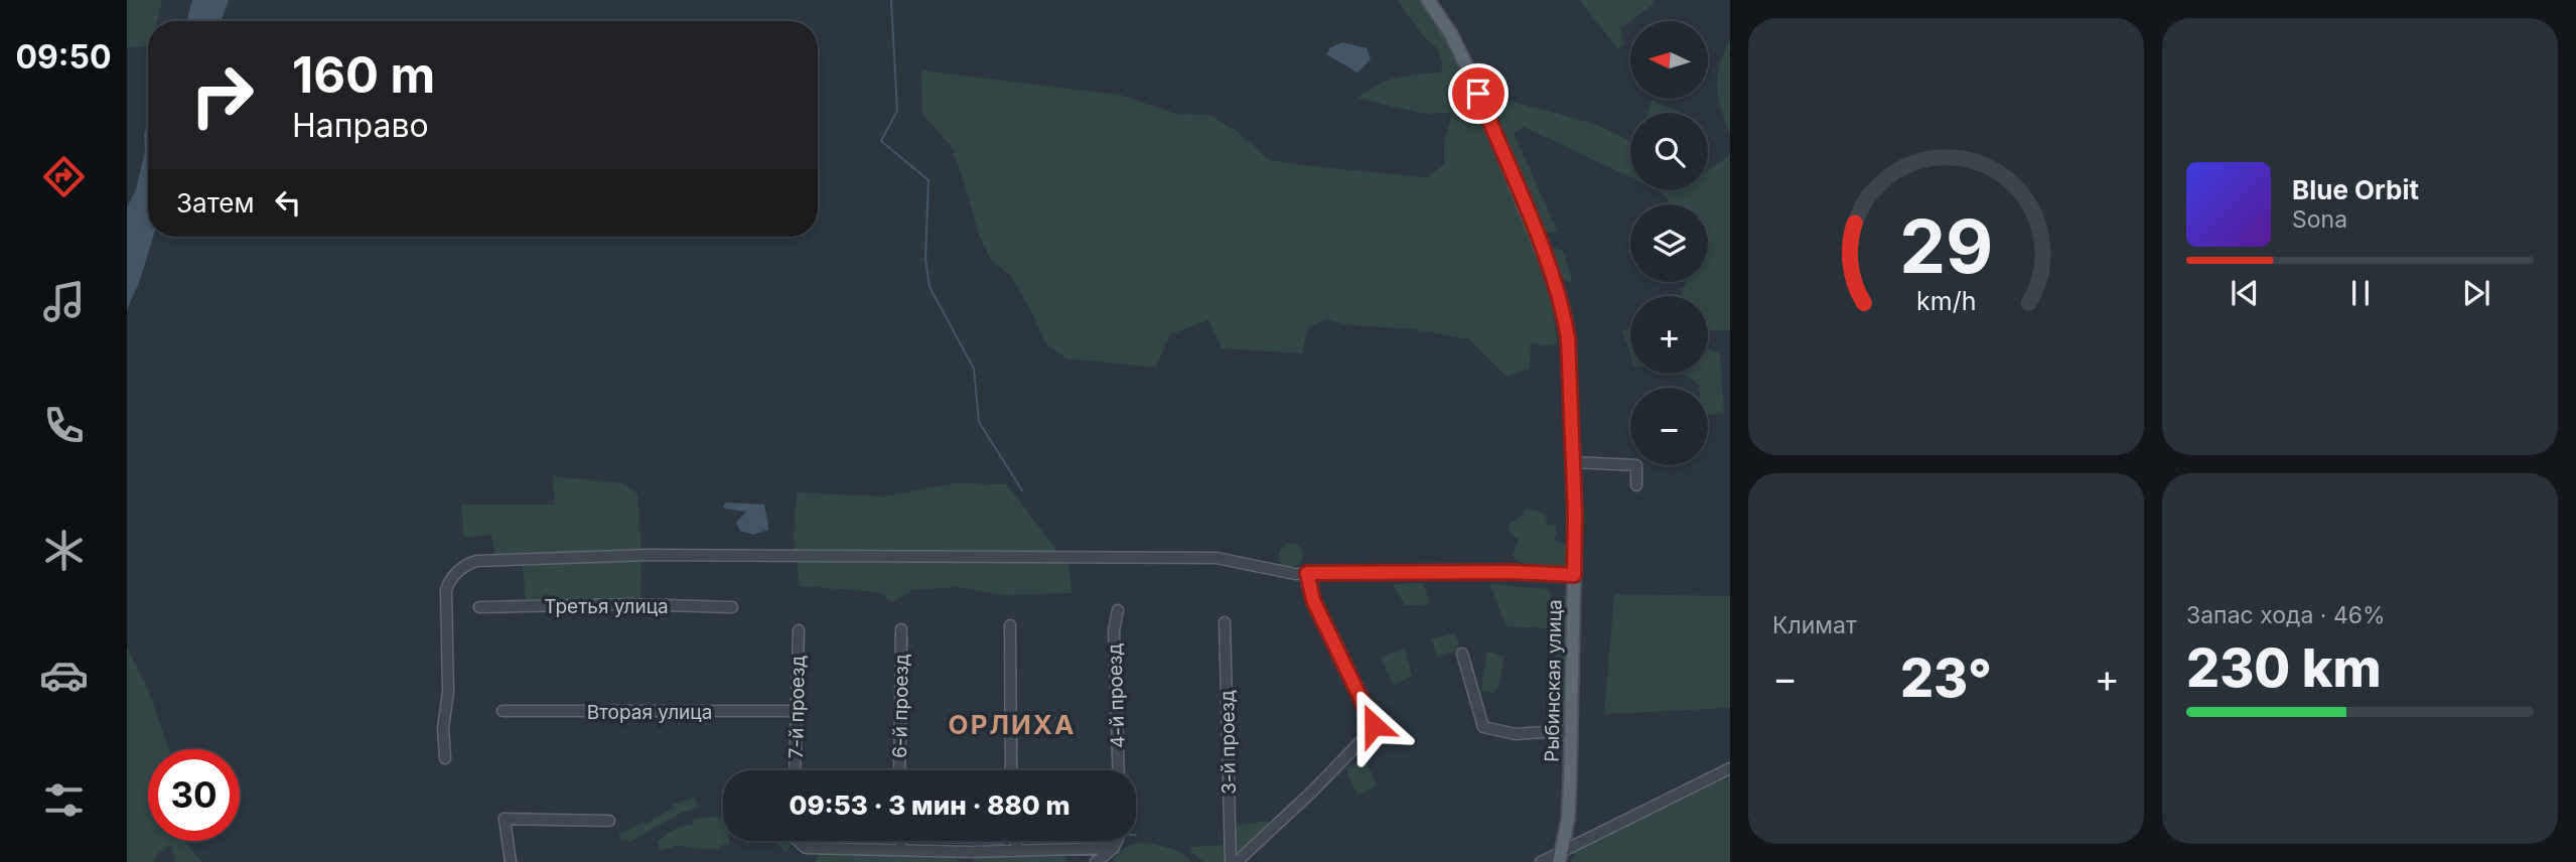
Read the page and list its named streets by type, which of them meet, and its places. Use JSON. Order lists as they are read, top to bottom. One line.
{"streets":{"main road":["Рыбинская улица"],"street":["Третья улица","4-й проезд","6-й проезд","7-й проезд","Вторая улица","3-й проезд"]},"crossings":[["7-й проезд","Вторая улица"]],"districts":["ОРЛИХА"],"north":"left","page":{"tabs":"09:50","map_buttons":["+","−"],"turn":["160 m","Направо"],"song":["Blue Orbit","Sona"],"then":"Затем","tile":["Климат",["Запас хода · 46%","230 km"]],"heat":["−","23°","+"],"limit":"30","trip":"09:53 · 3 мин · 880 m","gauge":["29","km/h"]}}
